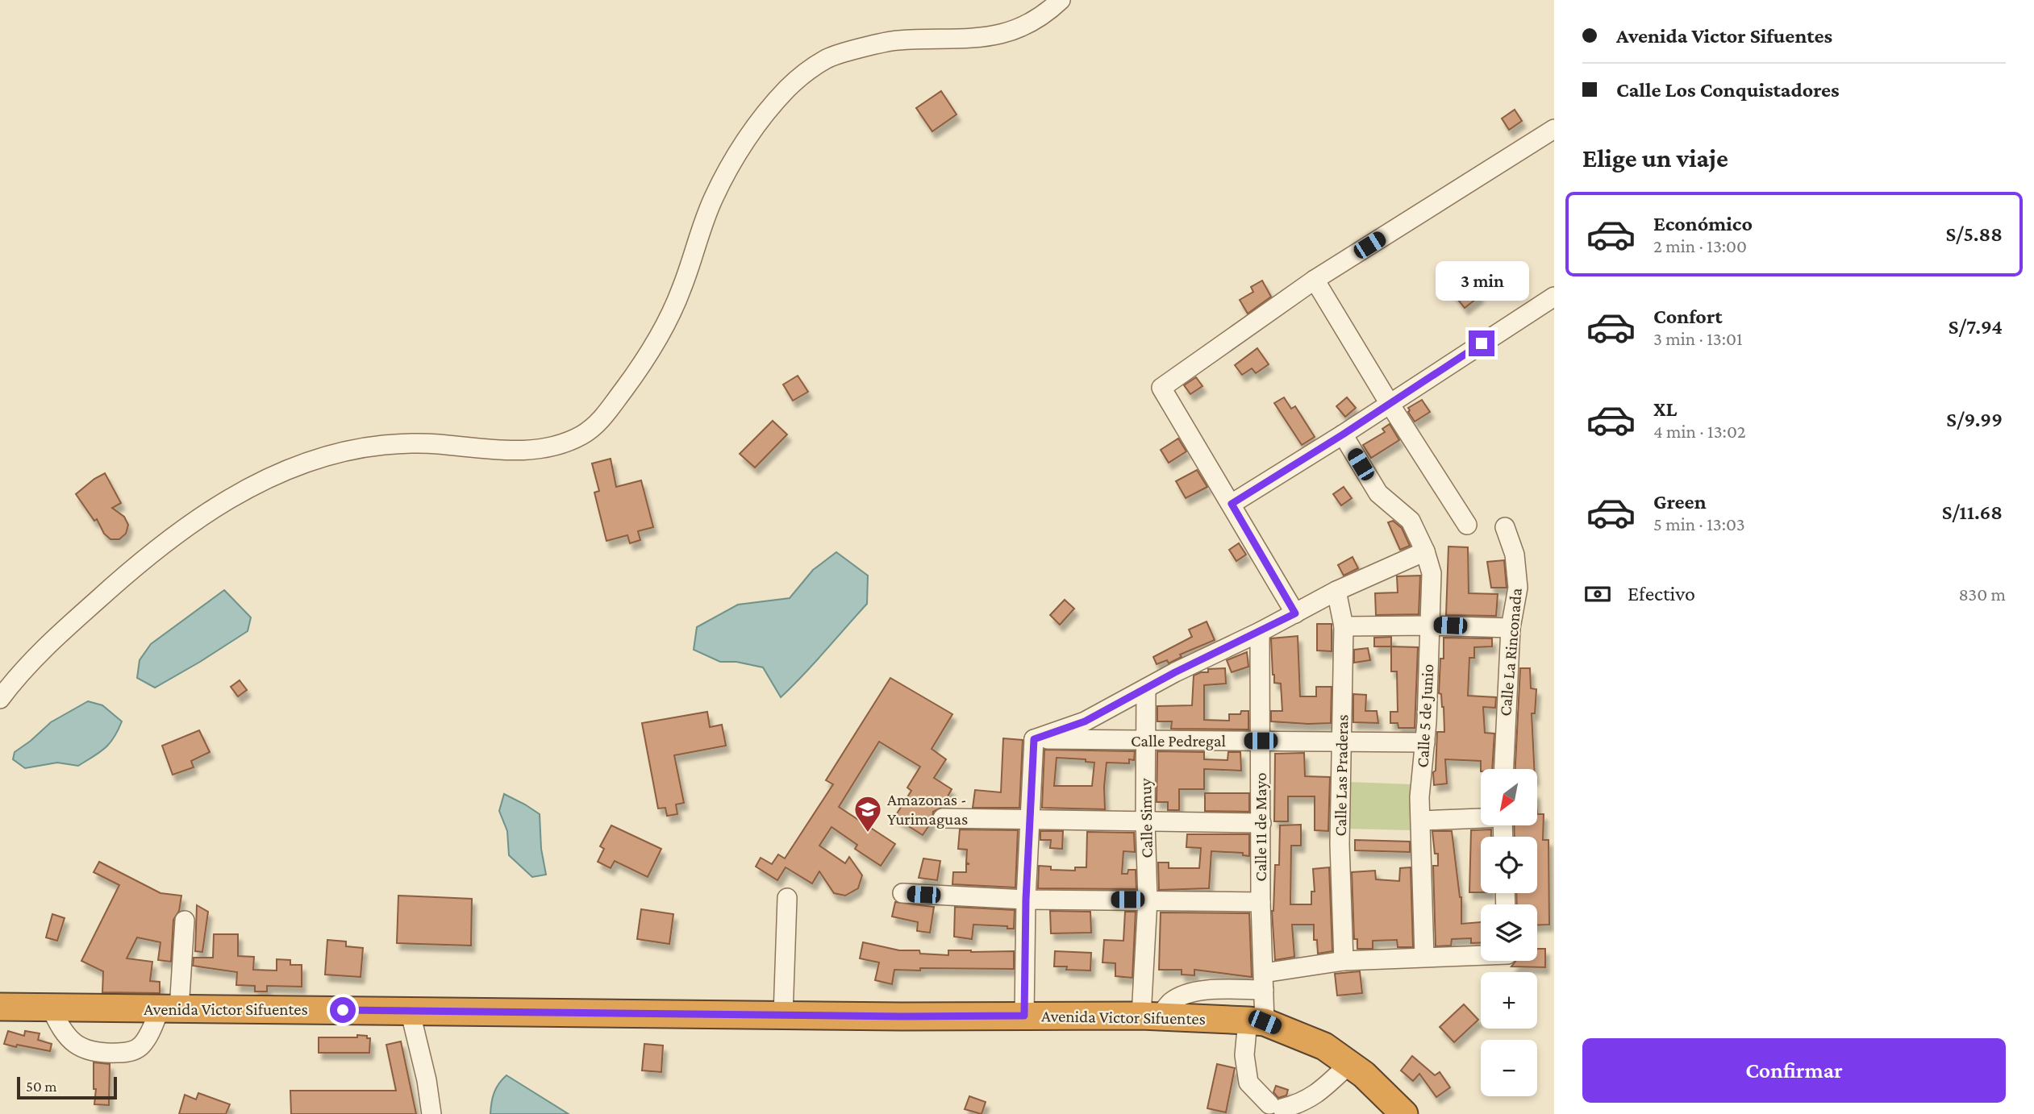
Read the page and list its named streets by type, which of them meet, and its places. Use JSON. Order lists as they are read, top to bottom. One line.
{"streets":{"highway":["Avenida Victor Sifuentes"],"street":["Calle La Rinconada","Calle 5 de Junio","Calle Pedregal","Calle Las Praderas","Calle Simuy","Calle 11 de Mayo"]},"crossings":[["Calle 5 de Junio","Calle Pedregal"],["Calle Pedregal","Calle Las Praderas"],["Calle Pedregal","Calle Simuy"],["Calle Pedregal","Calle 11 de Mayo"],["Calle Simuy","Avenida Victor Sifuentes"],["Calle 11 de Mayo","Avenida Victor Sifuentes"]],"places":{"school or university":["Amazonas - Yurimaguas"]},"scale_bar":"50 m","north":"bottom left","page":{"banner":["Avenida Victor Sifuentes","Calle Los Conquistadores"],"heading":"Elige un viaje","list":[{"name":"Económico","note":"2 min · 13:00","value":"S/5.88"},{"name":"Confort","note":"3 min · 13:01","value":"S/7.94"},{"name":"XL","note":"4 min · 13:02","value":"S/9.99"},{"name":"Green","note":"5 min · 13:03","value":"S/11.68"}],"bubble":"3 min","pay":["Efectivo","830 m"],"map_buttons":["+","−"],"buttons":"Confirmar","scale":"50 m"}}
